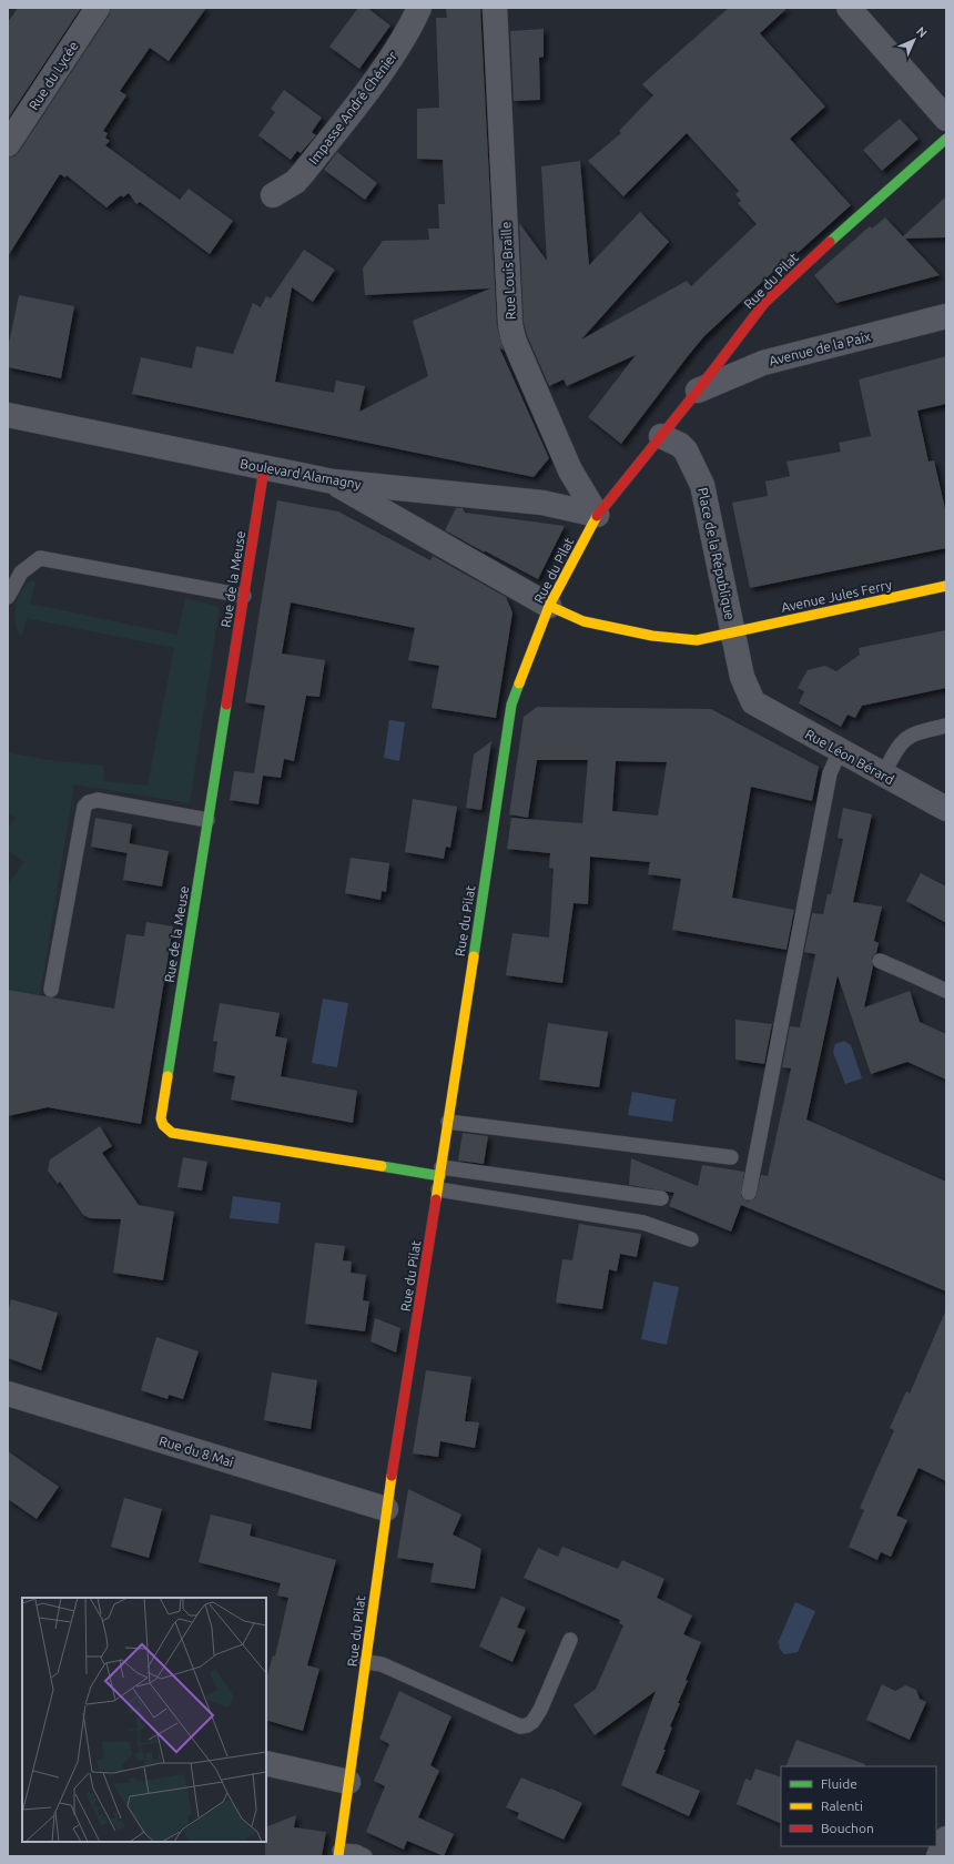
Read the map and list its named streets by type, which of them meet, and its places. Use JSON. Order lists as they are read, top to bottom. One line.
{"streets":{"main road":["Rue du Pilat","Place de la République","Rue de la Meuse","Avenue Jules Ferry"],"street":["Rue du Lycée","Impasse André Chénier","Rue Louis Braille","Avenue de la Paix","Boulevard Alamagny","Rue Léon Bérard","Rue du 8 Mai"]},"crossings":[["Rue Louis Braille","Rue du Pilat"],["Rue Louis Braille","Boulevard Alamagny"],["Rue du Pilat","Avenue de la Paix"],["Rue du Pilat","Boulevard Alamagny"],["Rue du Pilat","Place de la République"],["Rue du Pilat","Rue de la Meuse"],["Rue du Pilat","Rue du 8 Mai"],["Boulevard Alamagny","Rue de la Meuse"],["Place de la République","Avenue Jules Ferry"],["Place de la République","Rue Léon Bérard"],["Avenue Jules Ferry","Rue Léon Bérard"]],"legend":["Fluide","Ralenti","Bouchon"],"north":"top right"}
